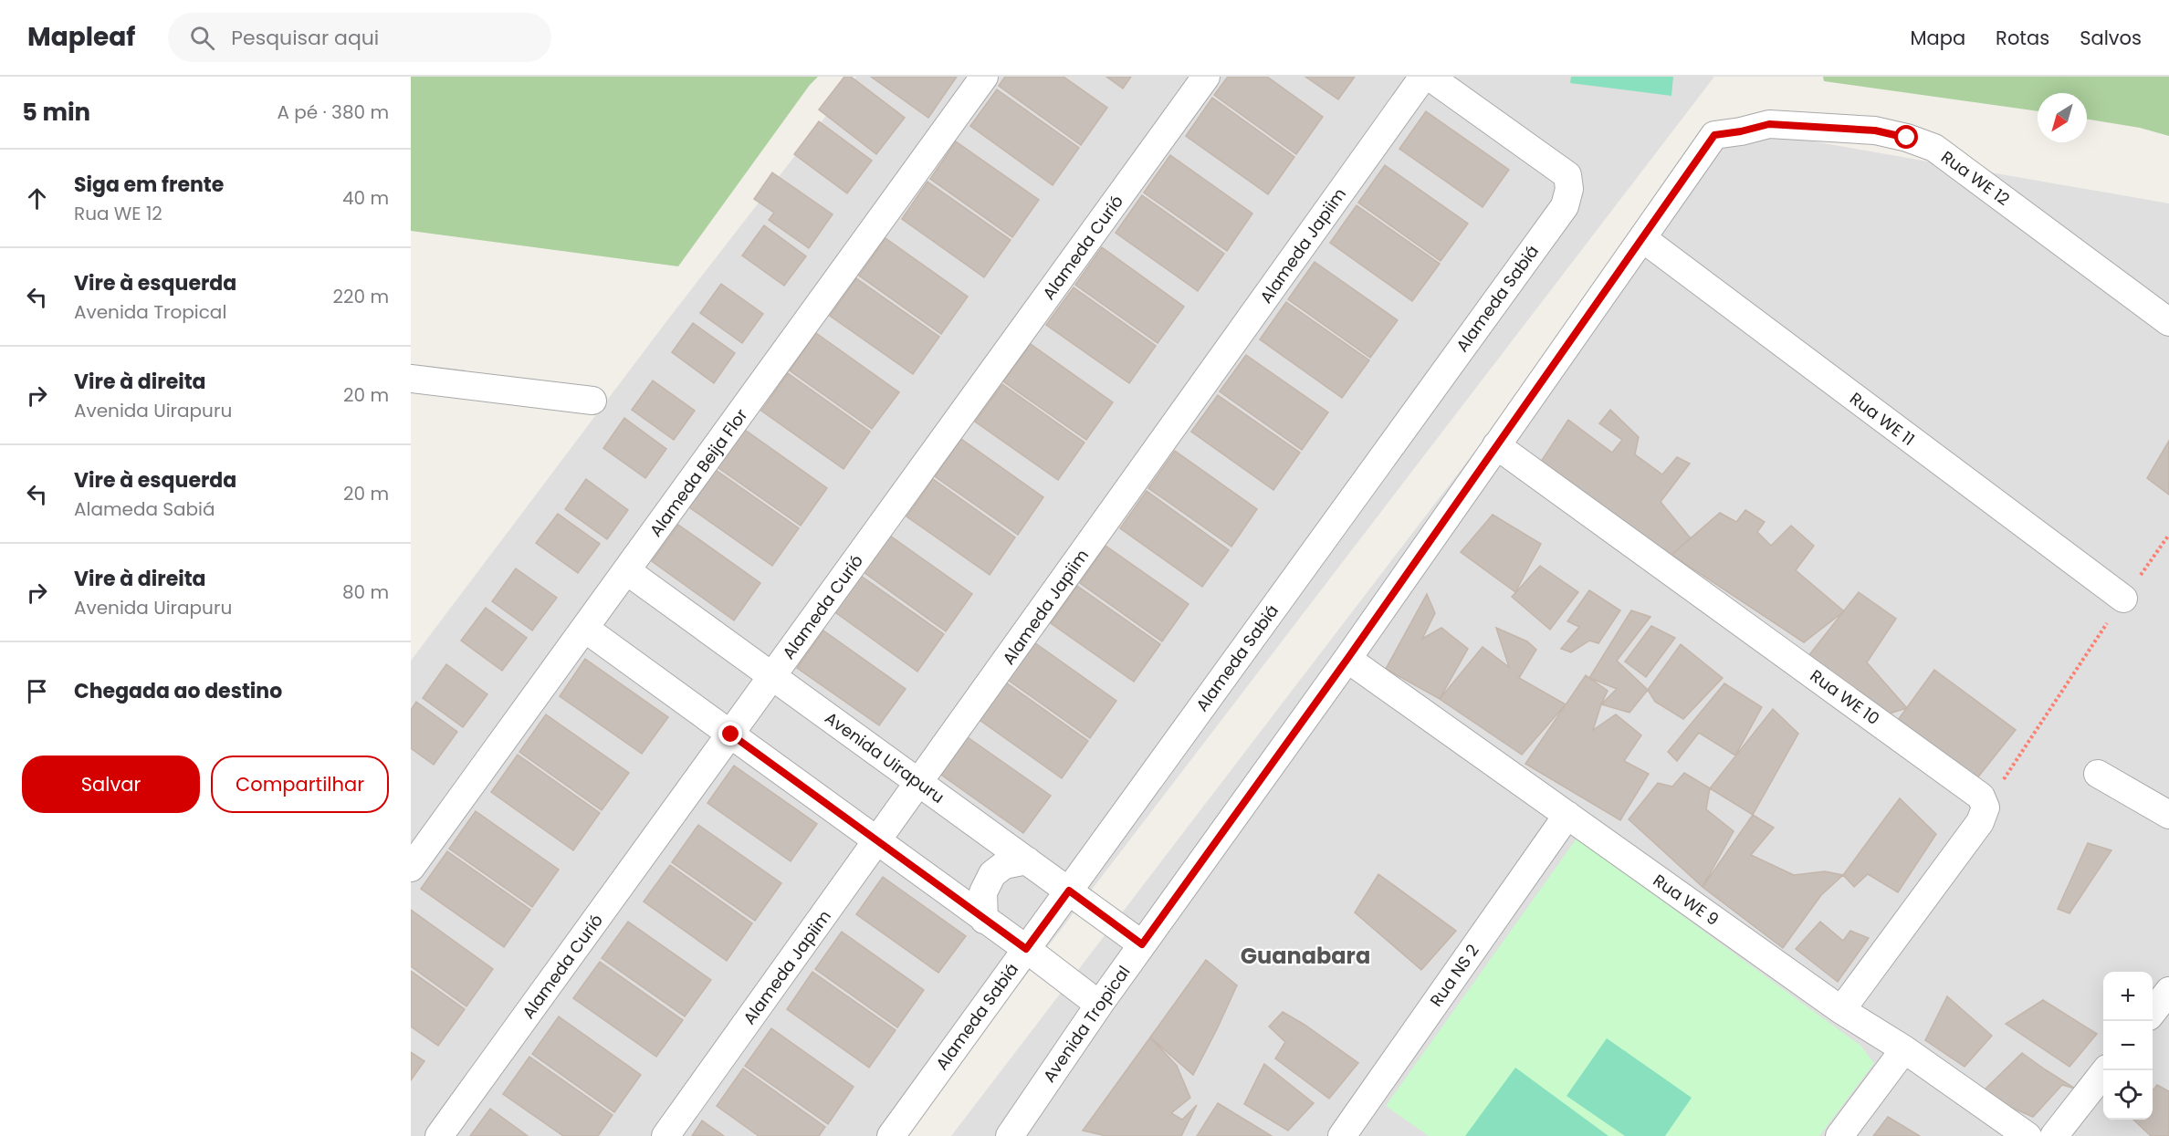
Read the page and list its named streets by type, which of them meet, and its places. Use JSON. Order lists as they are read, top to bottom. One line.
{"streets":{"street":["Rua WE 12","Alameda Japiim","Alameda Curió","Alameda Sabiá","Rua WE 11","Alameda Beija Flor","Rua WE 10","Avenida Uirapuru","Rua WE 9","Rua NS 2","Avenida Tropical"]},"crossings":[["Rua WE 12","Avenida Tropical"],["Alameda Japiim","Avenida Uirapuru"],["Alameda Curió","Avenida Uirapuru"],["Alameda Sabiá","Avenida Uirapuru"],["Rua WE 11","Avenida Tropical"],["Alameda Beija Flor","Avenida Uirapuru"],["Rua WE 10","Avenida Tropical"],["Avenida Uirapuru","Avenida Tropical"],["Rua WE 9","Rua NS 2"],["Rua WE 9","Avenida Tropical"]],"districts":["Guanabara"],"north":"bottom left","page":{"header":"Mapleaf","search":"Pesquisar aqui","nav":["Mapa","Rotas","Salvos"],"heading":["5 min","A pé · 380 m"],"list":[["Siga em frente","Rua WE 12","40 m"],["Vire à esquerda","Avenida Tropical","220 m"],["Vire à direita","Avenida Uirapuru","20 m"],["Vire à esquerda","Alameda Sabiá","20 m"],["Vire à direita","Avenida Uirapuru","80 m"],"Chegada ao destino"],"buttons":["Salvar","Compartilhar"],"map_buttons":["+","−"]}}
